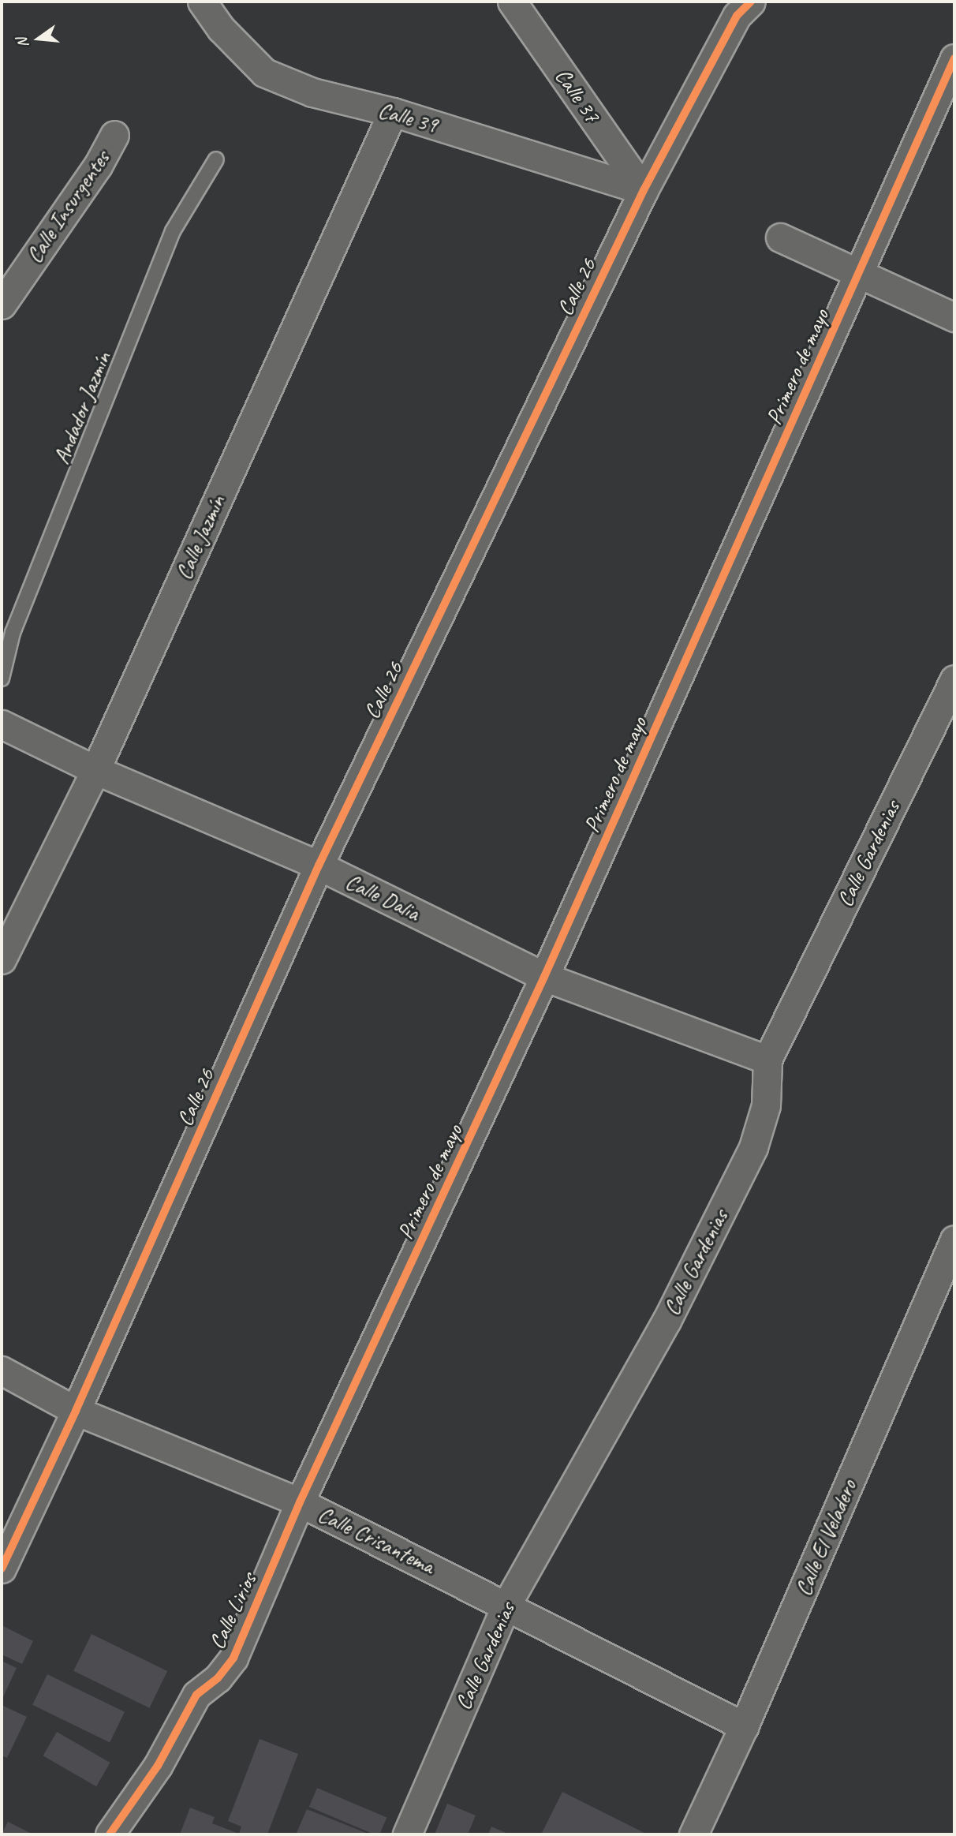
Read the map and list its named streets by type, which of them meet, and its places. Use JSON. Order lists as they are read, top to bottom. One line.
{"streets":{"street":["Calle 37","Calle 39","Calle Insurgentes","Calle 26","Primero de mayo","Calle Jazmín","Calle Gardenias","Calle Dalia","Calle El Veladero","Calle Crisantema","Calle Lirios"],"lane":["Andador Jazmín"]},"crossings":[["Calle 37","Calle 39"],["Calle 37","Calle 26"],["Calle 39","Calle 26"],["Calle 39","Calle Jazmín"],["Calle 26","Calle Dalia"],["Calle 26","Calle Crisantema"],["Primero de mayo","Calle Dalia"],["Primero de mayo","Calle Crisantema"],["Primero de mayo","Calle Lirios"],["Calle Jazmín","Calle Dalia"],["Calle Gardenias","Calle Dalia"],["Calle Gardenias","Calle Crisantema"],["Calle El Veladero","Calle Crisantema"],["Calle Crisantema","Calle Lirios"]],"north":"left"}
